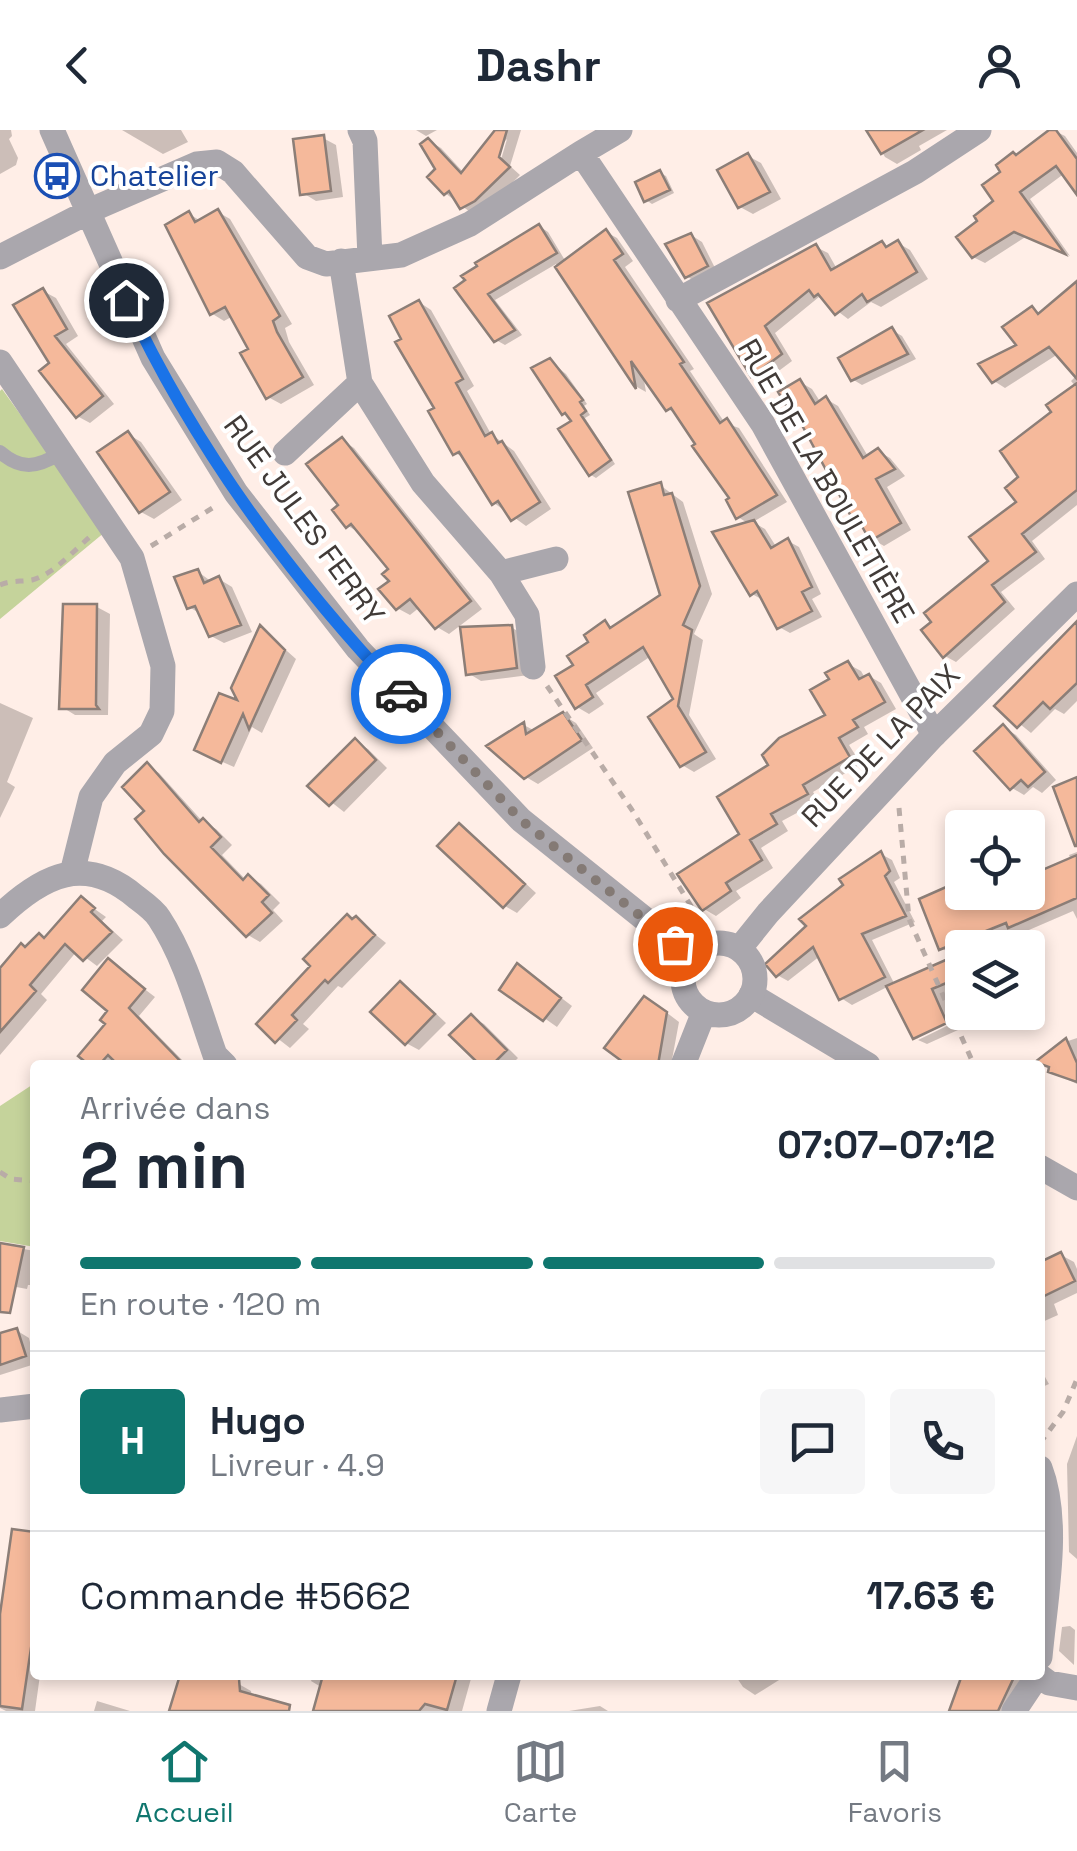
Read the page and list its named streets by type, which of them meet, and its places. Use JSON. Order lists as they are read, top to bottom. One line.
{"streets":{"street":["RUE DE LA BOULETIÈRE","RUE JULES FERRY","RUE DE LA PAIX"]},"crossings":[["RUE DE LA BOULETIÈRE","RUE DE LA PAIX"],["RUE JULES FERRY","RUE DE LA PAIX"]],"places":{"bus stop":["Chatelier"]},"page":{"header":"Dashr","heading":["2 min","Arrivée dans","07:07–07:12"],"panel":["Hugo","Livreur · 4.9","Commande #5662","17.63 €"],"bar":"En route · 120 m","round":"H","tabs":["Accueil","Carte","Favoris"]}}
